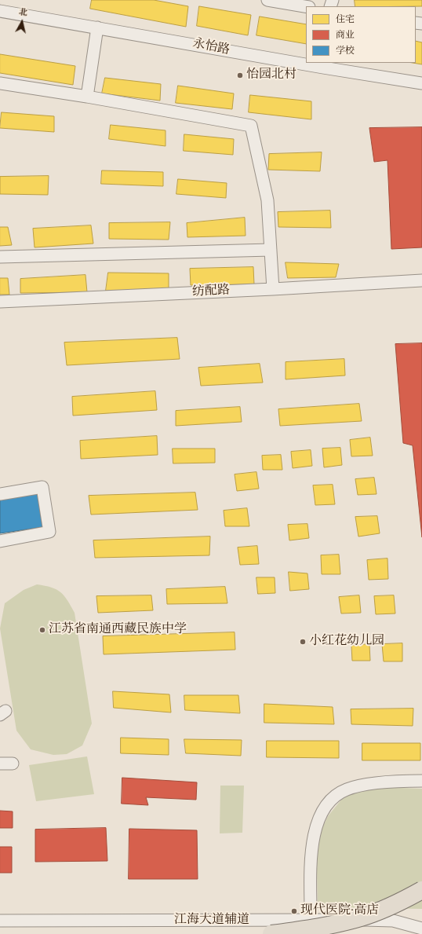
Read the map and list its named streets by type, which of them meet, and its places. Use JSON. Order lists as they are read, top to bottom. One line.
{"streets":{"street":["永怡路","纺配路","江海大道辅道"]},"places":["怡园北村","江苏省南通西藏民族中学","小红花幼儿园","现代医院·高店"],"legend":["住宅","商业","学校"],"north":"top"}
